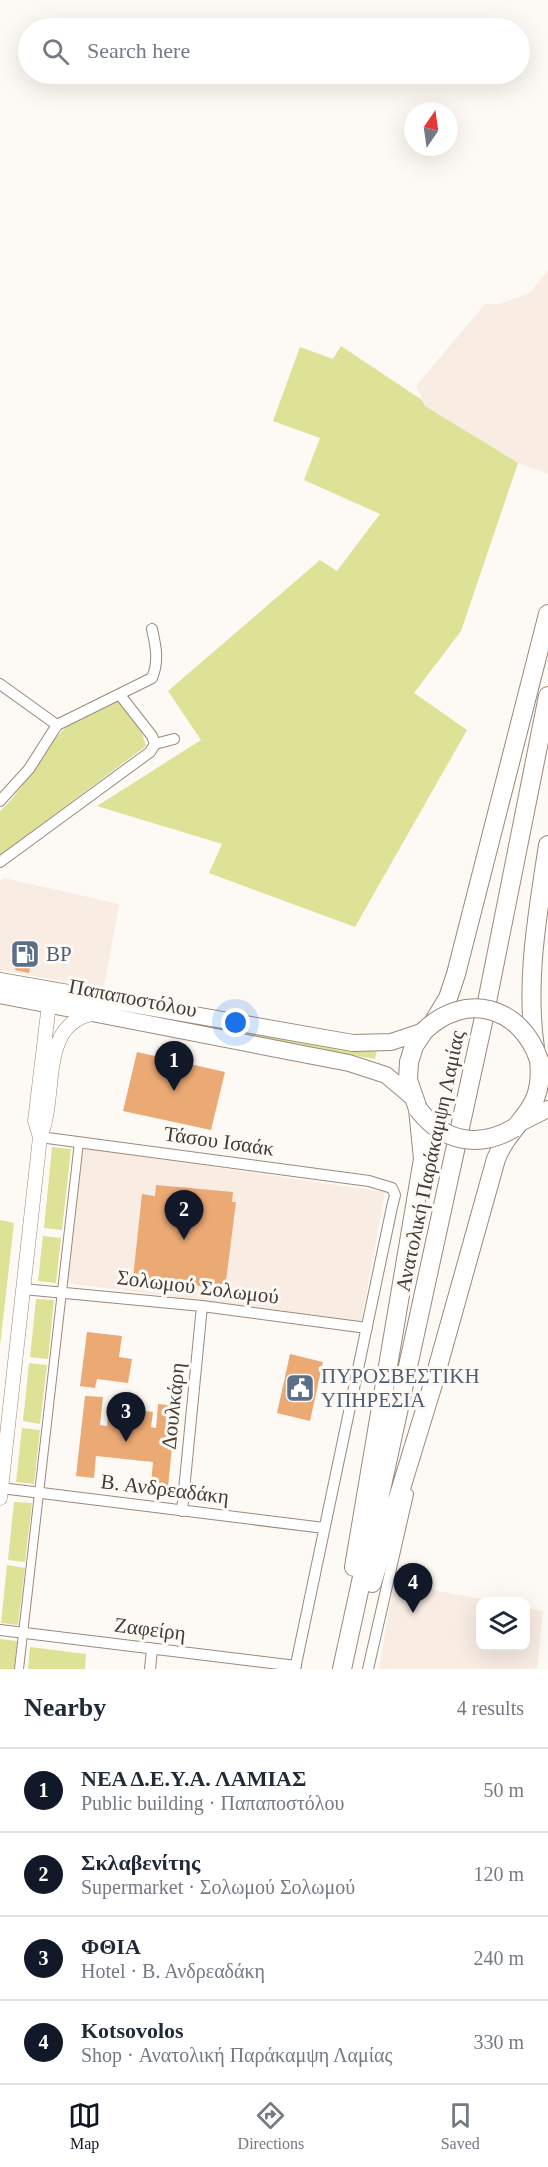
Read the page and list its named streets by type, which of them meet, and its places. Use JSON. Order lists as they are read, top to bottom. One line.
{"streets":{"main road":["Παπαποστόλου","Ανατολική Παράκαμψη Λαμίας"],"street":["Τάσου Ισαάκ","Σολωμού Σολωμού","Δουλκάρη","Β. Ανδρεαδάκη","Ζαφείρη"]},"crossings":[["Τάσου Ισαάκ","Σολωμού Σολωμού"],["Σολωμού Σολωμού","Δουλκάρη"],["Δουλκάρη","Β. Ανδρεαδάκη"]],"places":{"fuel station":["BP"],"public building":["ΠΥΡΟΣΒΕΣΤΙΚΗ ΥΠΗΡΕΣΙΑ"]},"north":"top","page":{"search":"Search here","pins":["1","2","3","4"],"heading":["Nearby","4 results"],"list":[{"mark":"1","name":"ΝΕΑ Δ.Ε.Υ.Α. ΛΑΜΙΑΣ","note":"Public building · Παπαποστόλου","value":"50 m"},{"mark":"2","name":"Σκλαβενίτης","note":"Supermarket · Σολωμού Σολωμού","value":"120 m"},{"mark":"3","name":"ΦΘΙΑ","note":"Hotel · Β. Ανδρεαδάκη","value":"240 m"},{"mark":"4","name":"Kotsovolos","note":"Shop · Ανατολική Παράκαμψη Λαμίας","value":"330 m"}],"nav":["Map","Directions","Saved"]}}
